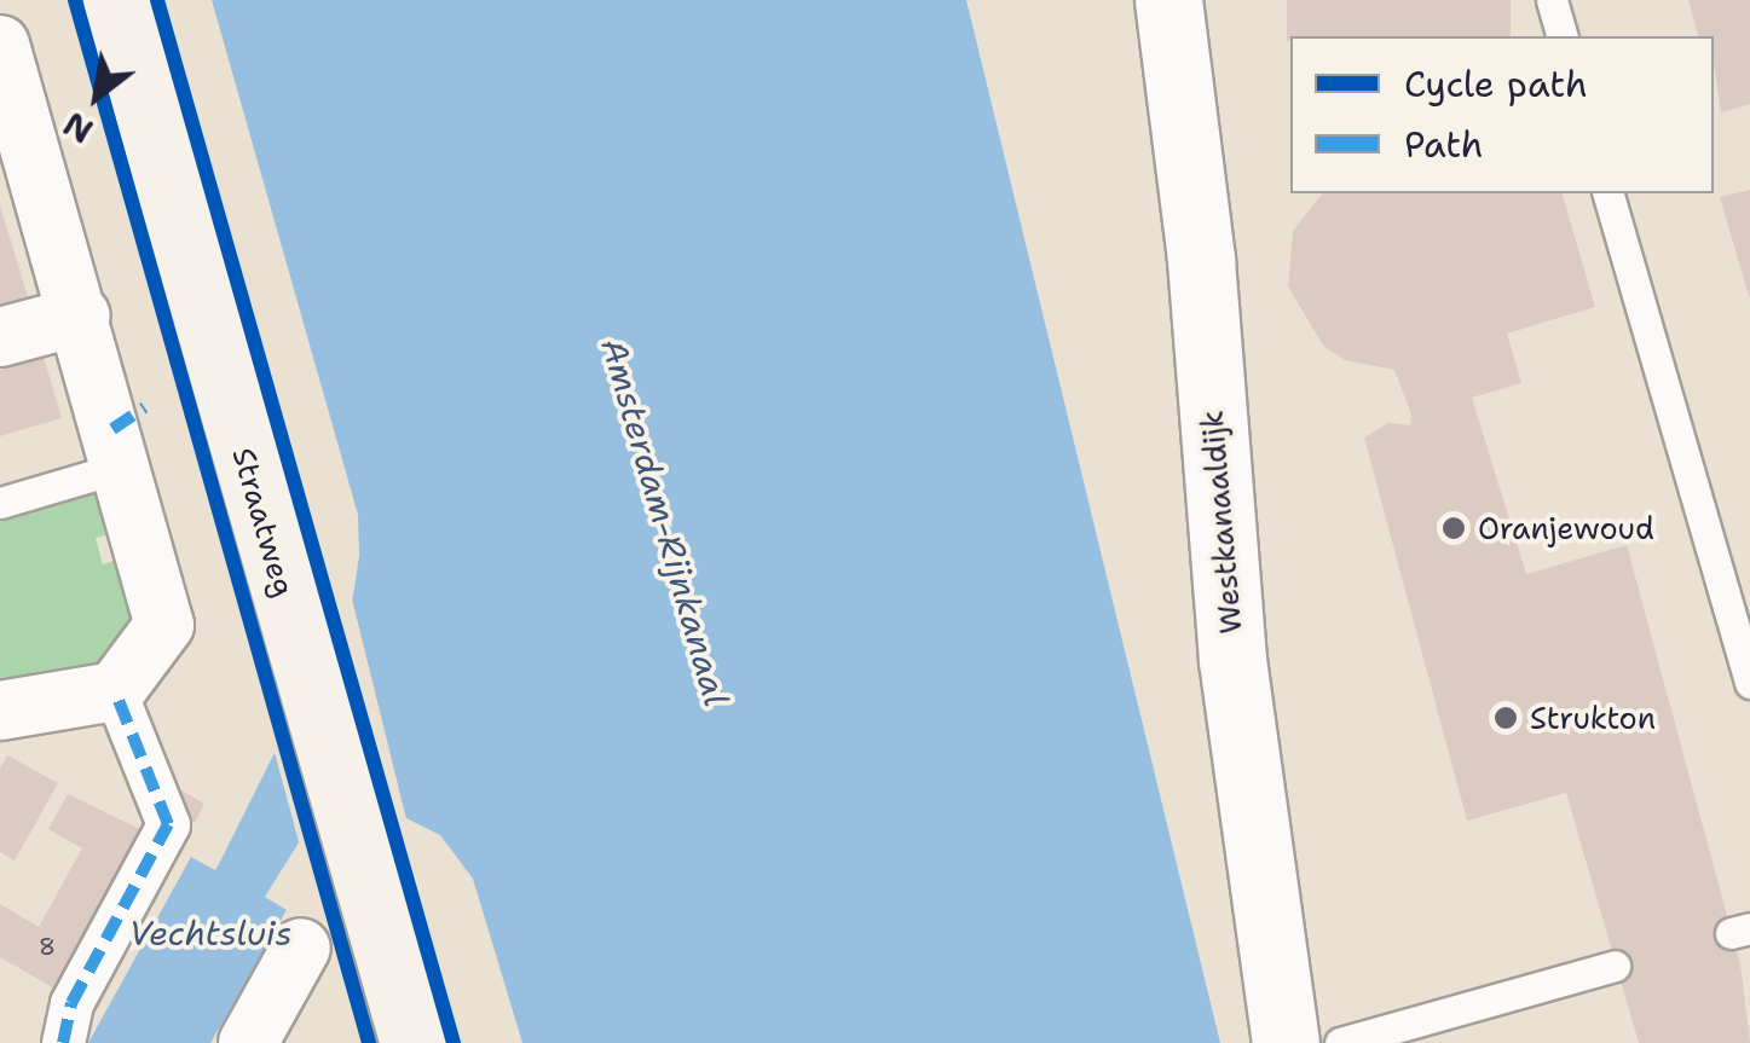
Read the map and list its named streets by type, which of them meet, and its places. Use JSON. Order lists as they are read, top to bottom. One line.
{"streets":{"main road":["Straatweg"],"street":["Westkanaaldijk"]},"water":["Amsterdam-Rijnkanaal","Vechtsluis"],"places":["Oranjewoud","Strukton"],"house_numbers":["8"],"legend":["Cycle path","Path"],"north":"bottom left"}
